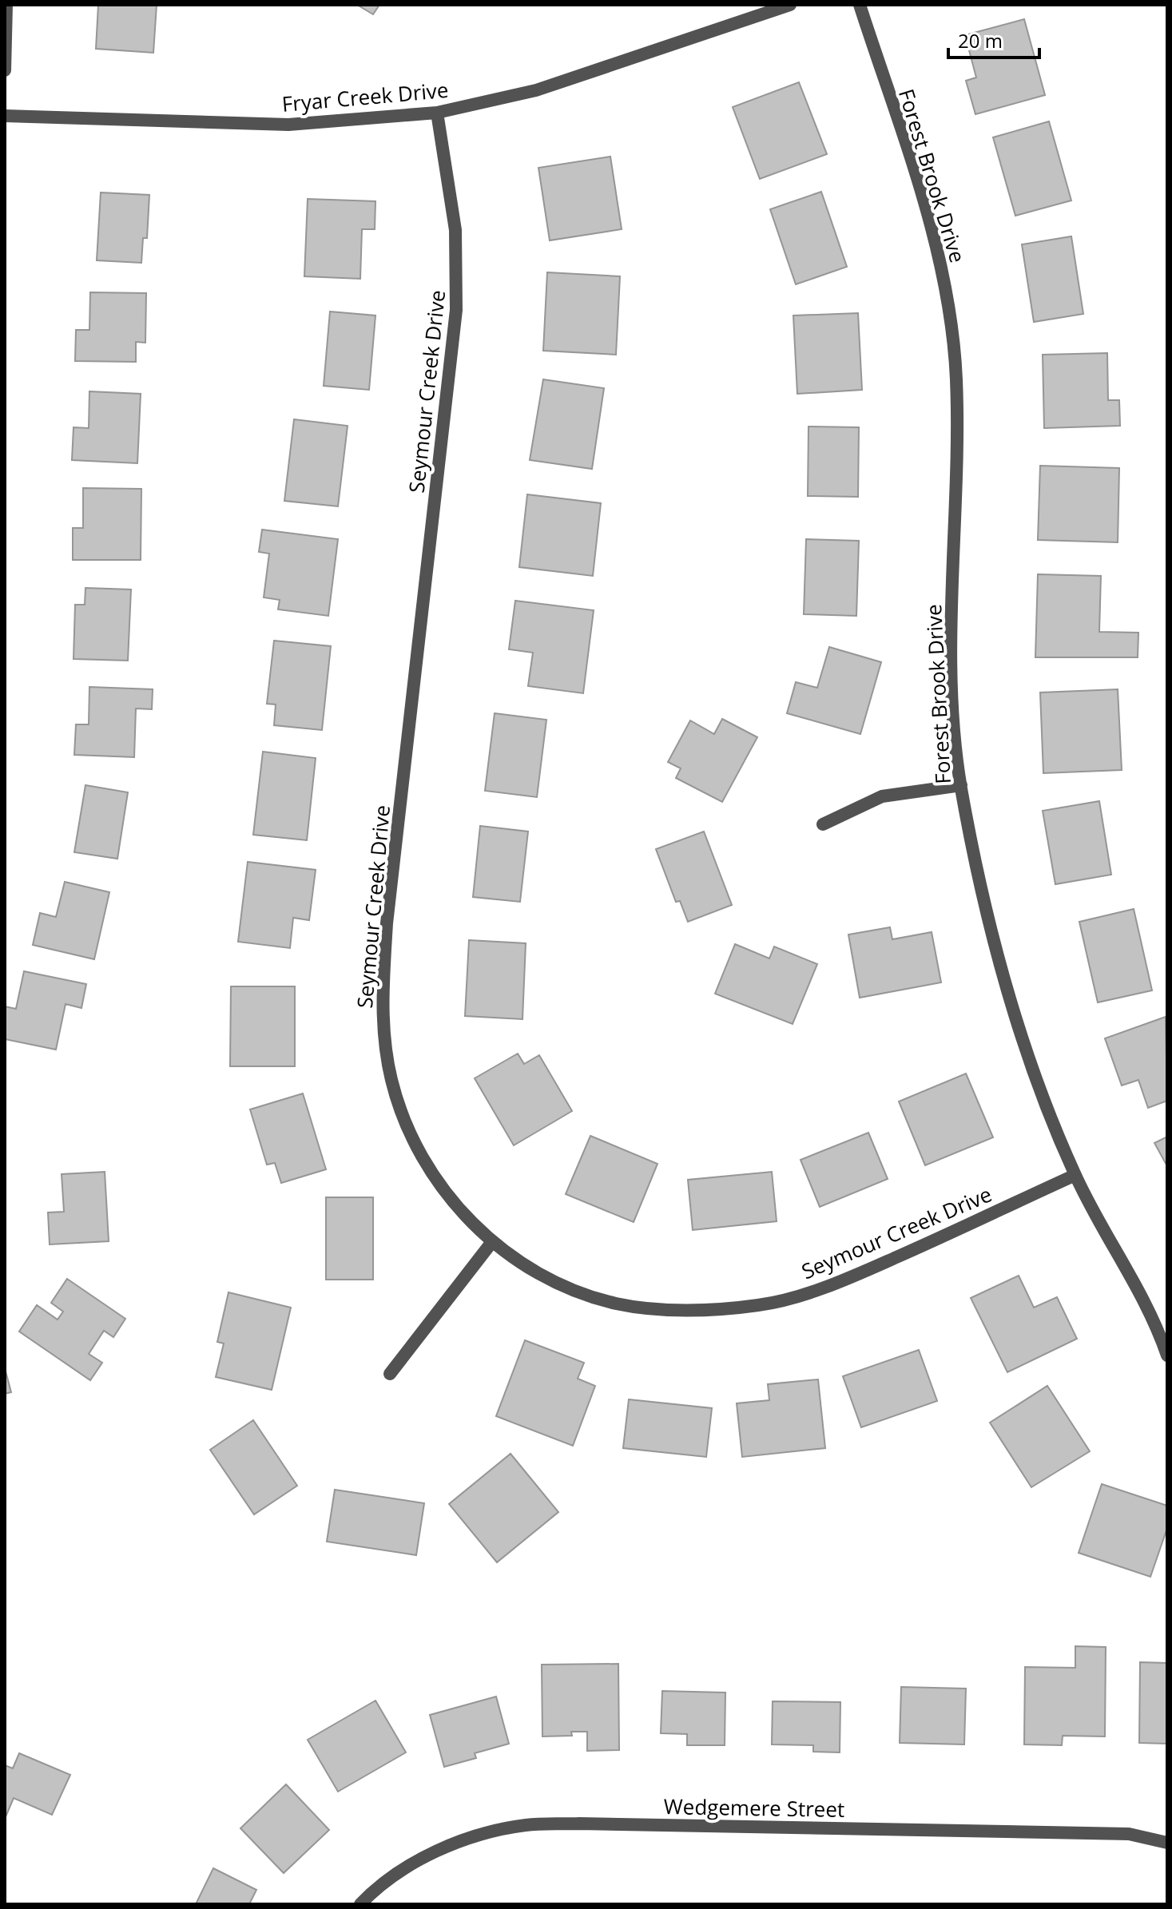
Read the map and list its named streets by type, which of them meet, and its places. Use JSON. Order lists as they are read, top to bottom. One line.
{"streets":{"street":["Fryar Creek Drive","Forest Brook Drive","Seymour Creek Drive","Wedgemere Street"]},"crossings":[["Fryar Creek Drive","Seymour Creek Drive"],["Forest Brook Drive","Seymour Creek Drive"]],"scale_bar":"20 m"}
